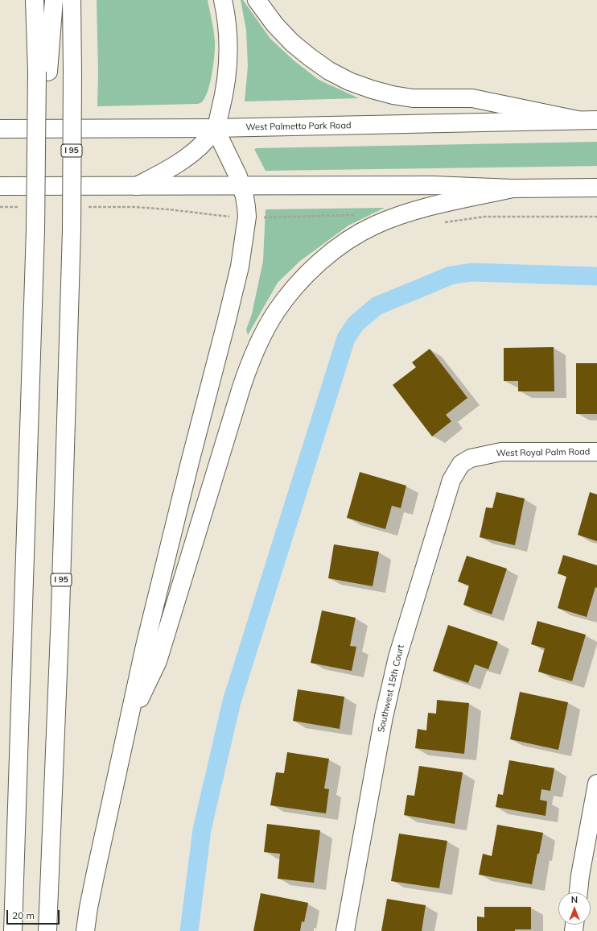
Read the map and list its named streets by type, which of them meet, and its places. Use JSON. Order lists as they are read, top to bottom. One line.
{"streets":{"main road":["West Palmetto Park Road","I 95","West Royal Palm Road","Southwest 15th Court"]},"crossings":[["West Royal Palm Road","Southwest 15th Court"]],"scale_bar":"20 m","north":"top"}
